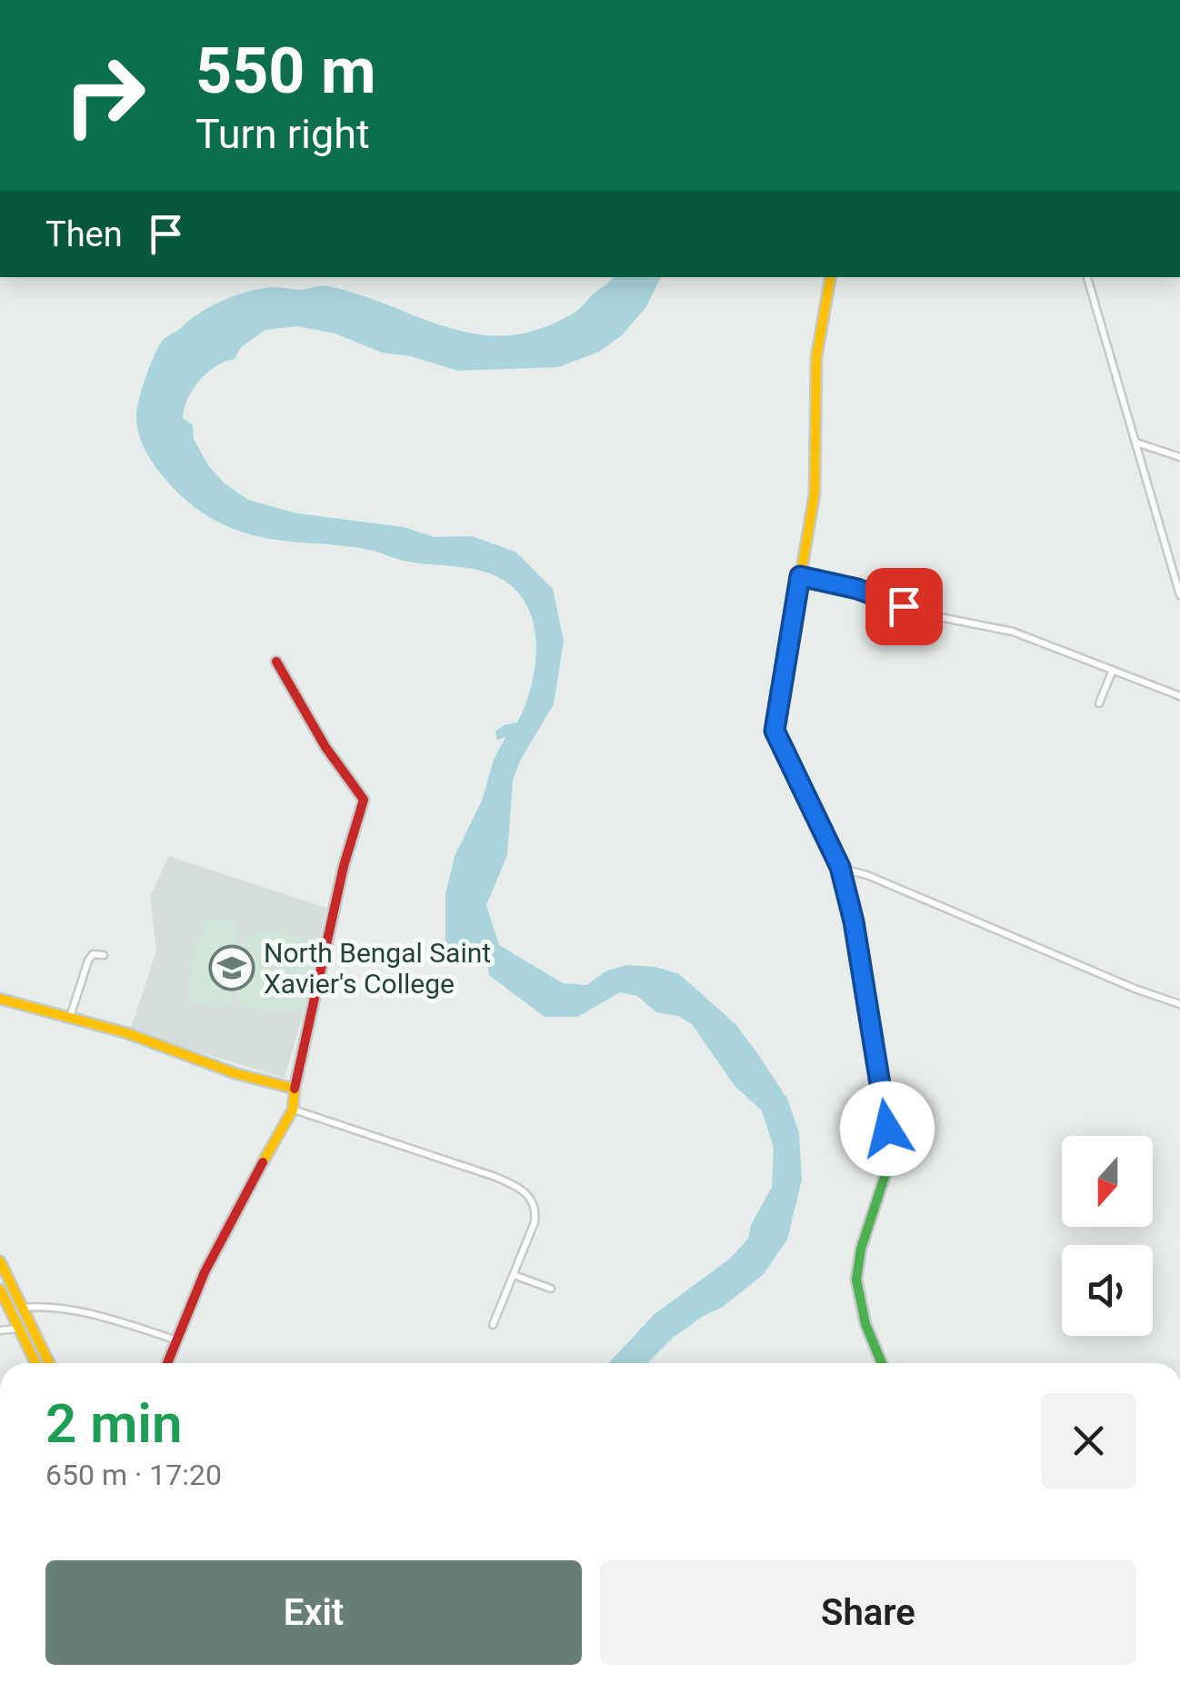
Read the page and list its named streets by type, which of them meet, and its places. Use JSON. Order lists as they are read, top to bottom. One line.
{"places":{"school or university":["North Bengal Saint Xavier's College"]},"north":"bottom","page":{"turn":["550 m","Turn right"],"then":"Then","heading":["2 min","650 m · 17:20"],"buttons":["Exit","Share"]}}
